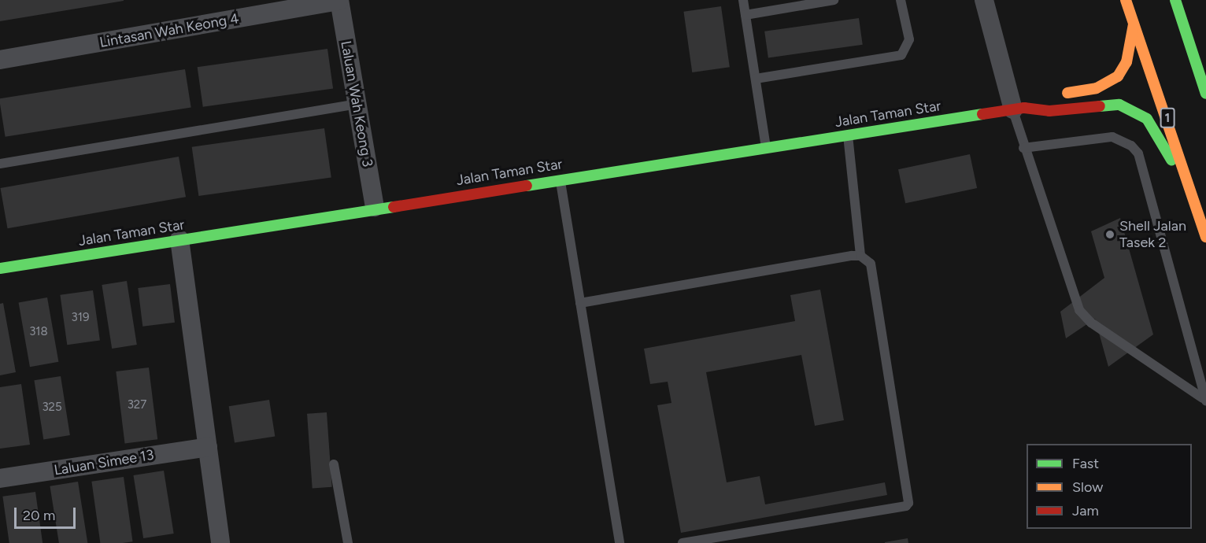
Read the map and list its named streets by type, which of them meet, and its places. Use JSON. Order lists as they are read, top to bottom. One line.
{"streets":{"street":["Lintasan Wah Keong 4","Laluan Wah Keong 3","Jalan Taman Star","1","Laluan Simee 13"]},"crossings":[["Lintasan Wah Keong 4","Laluan Wah Keong 3"],["Laluan Wah Keong 3","Jalan Taman Star"],["Jalan Taman Star","1"]],"places":["Shell Jalan Tasek 2"],"house_numbers":["319","318","327","325"],"legend":["Fast","Slow","Jam"],"scale_bar":"20 m"}
